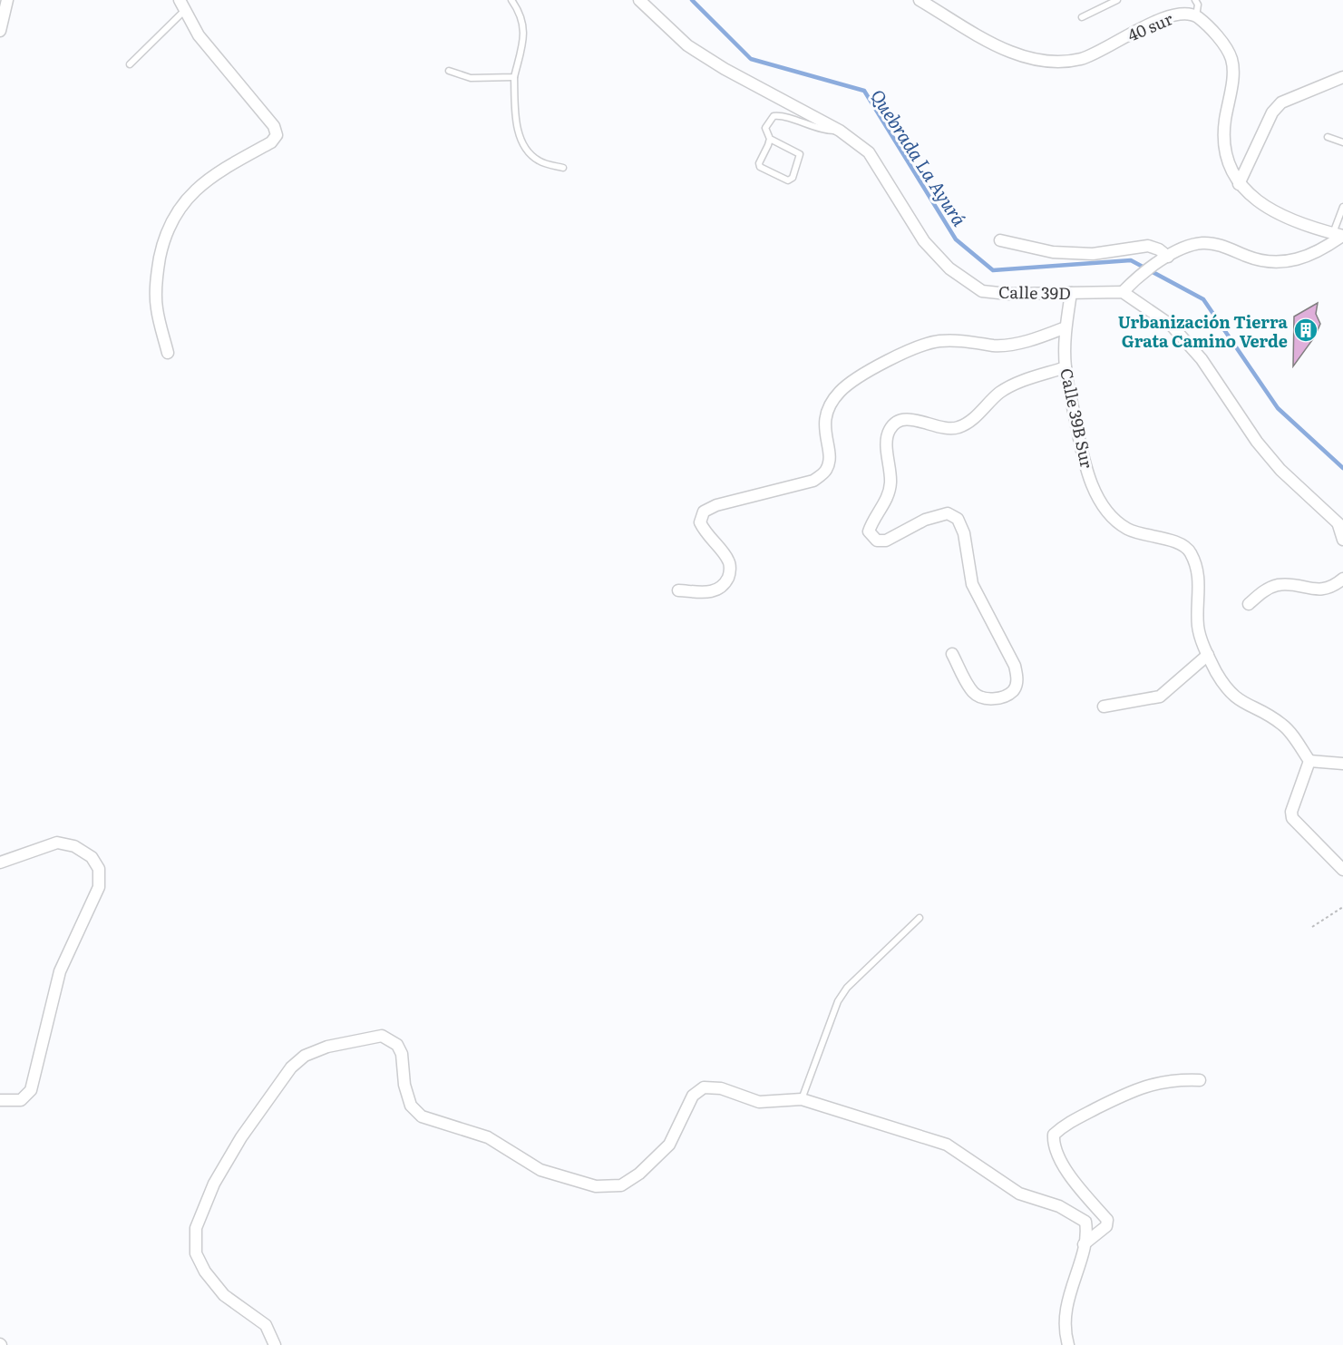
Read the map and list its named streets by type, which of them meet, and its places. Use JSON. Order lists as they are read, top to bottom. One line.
{"streets":{"street":["40 sur","Calle 39D","Calle 39B Sur"]},"crossings":[["Calle 39D","Calle 39B Sur"]],"water":["Quebrada La Ayurá"],"places":{"building":["Urbanización Tierra Grata Camino Verde"]}}
